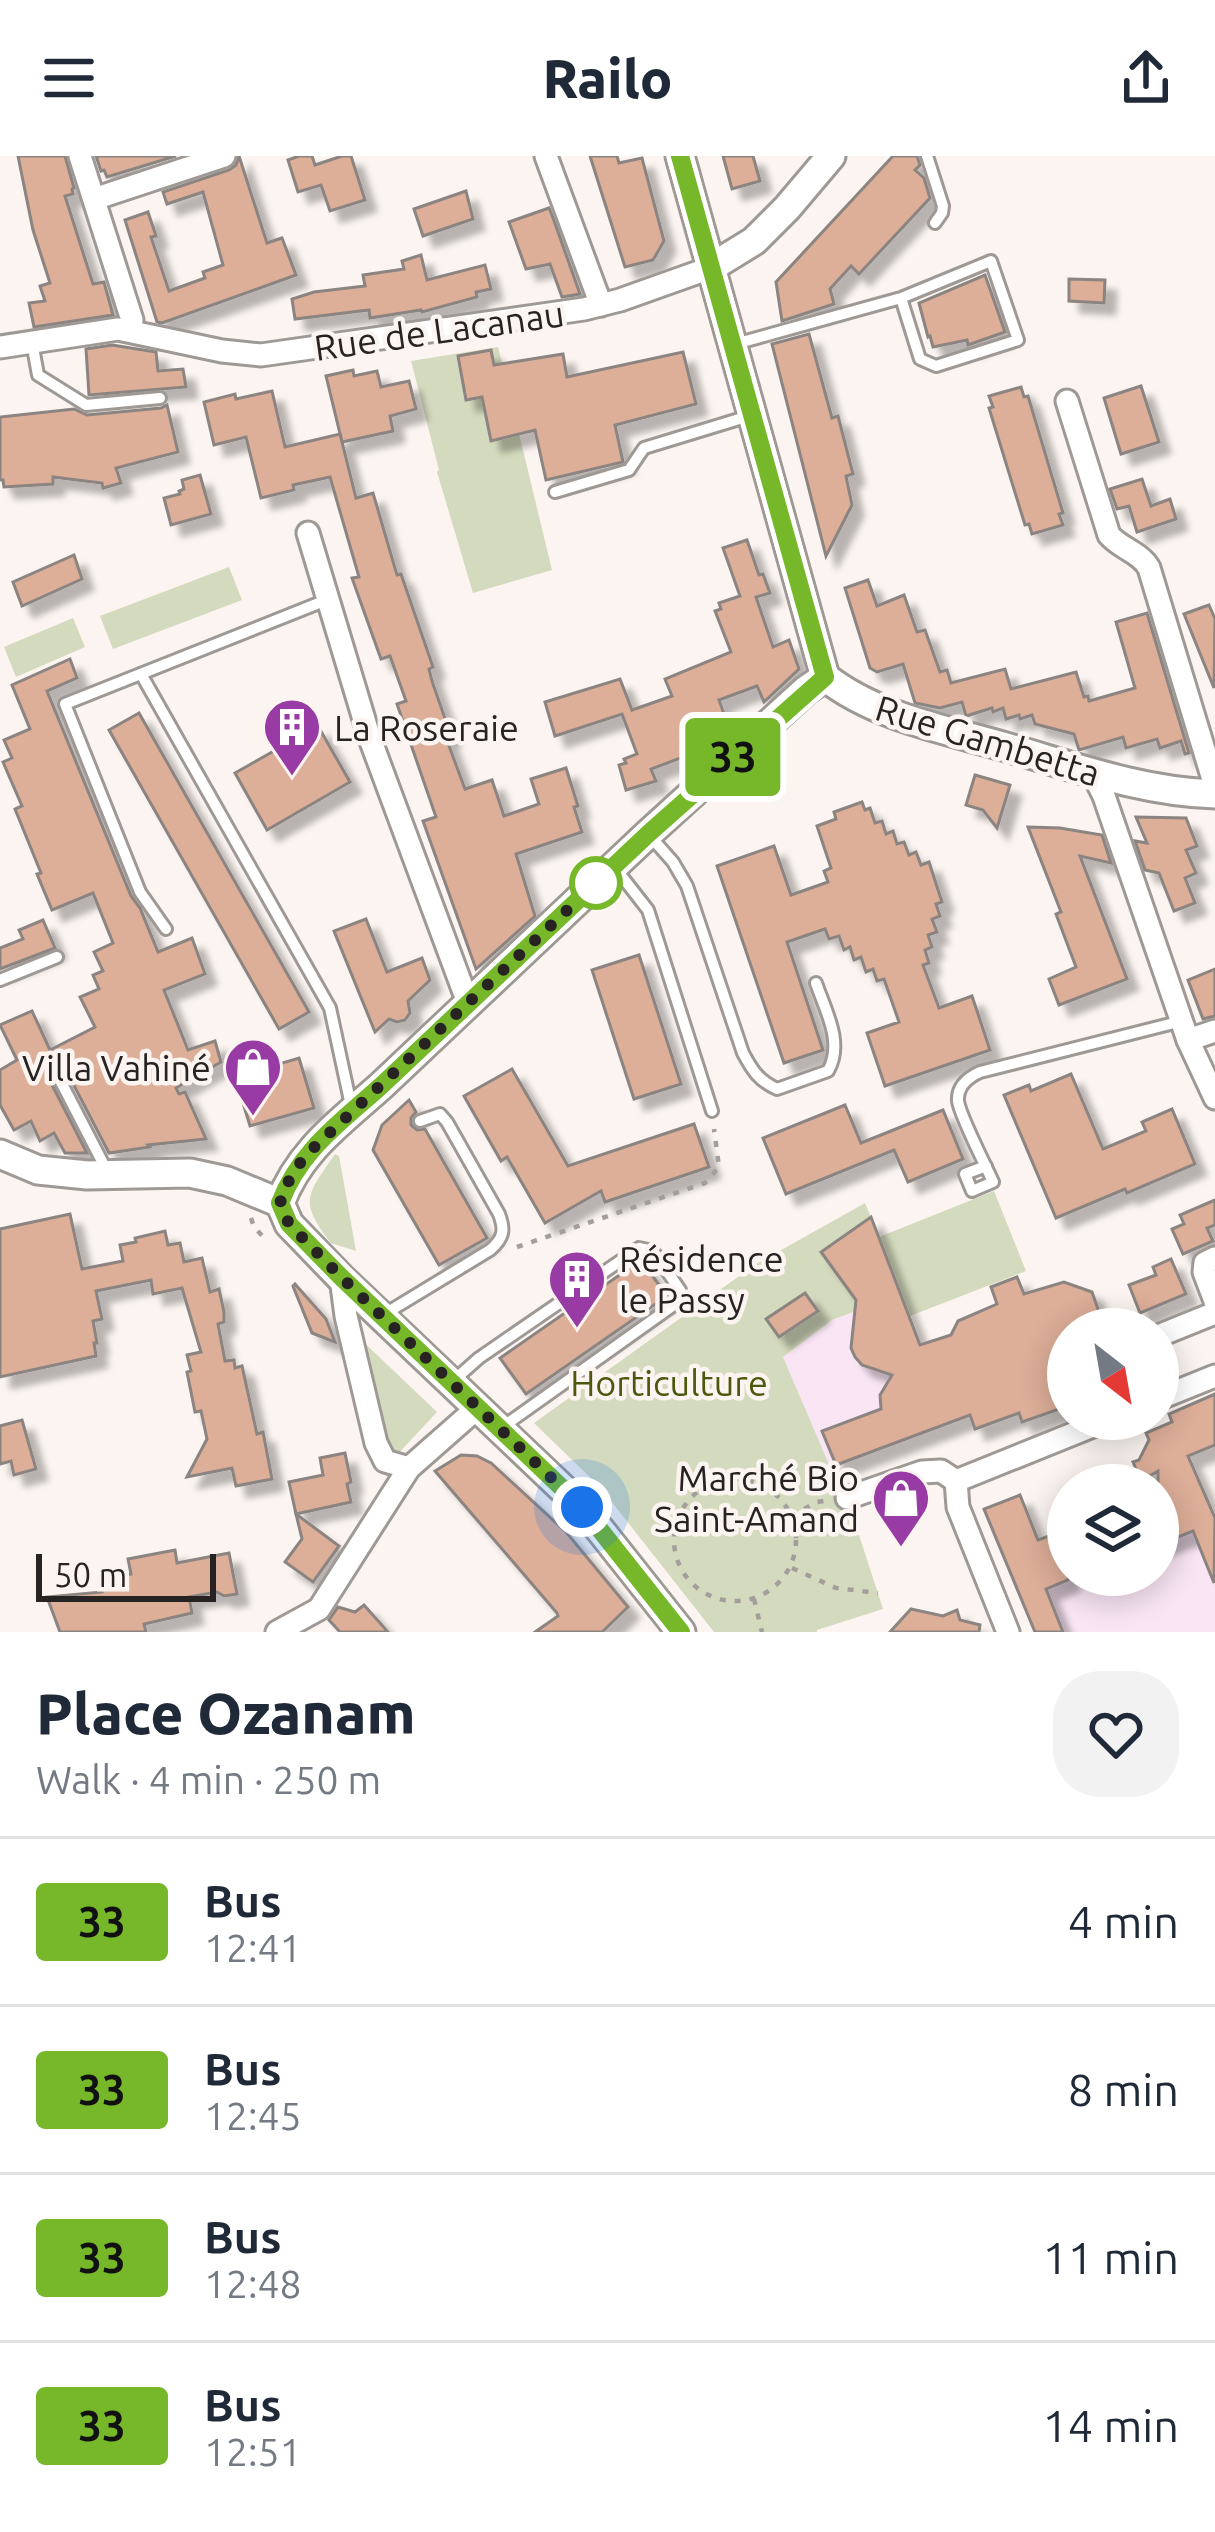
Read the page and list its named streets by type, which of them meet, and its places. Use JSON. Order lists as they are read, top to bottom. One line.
{"streets":{"street":["Rue de Lacanau","Rue Gambetta"]},"parks":["Horticulture"],"places":{"building":["La Roseraie","Résidence le Passy"],"shop":["Villa Vahiné","Marché Bio Saint-Amand"]},"lines":["bus line 33"],"scale_bar":"50 m","north":"bottom right","page":{"header":"Railo","on_map":"33","scale":"50 m","heading":["Place Ozanam","Walk · 4 min · 250 m"],"list":[{"mark":"33","name":"Bus","note":"12:41","value":"4 min"},{"mark":"33","name":"Bus","note":"12:45","value":"8 min"},{"mark":"33","name":"Bus","note":"12:48","value":"11 min"},{"mark":"33","name":"Bus","note":"12:51","value":"14 min"}]}}
